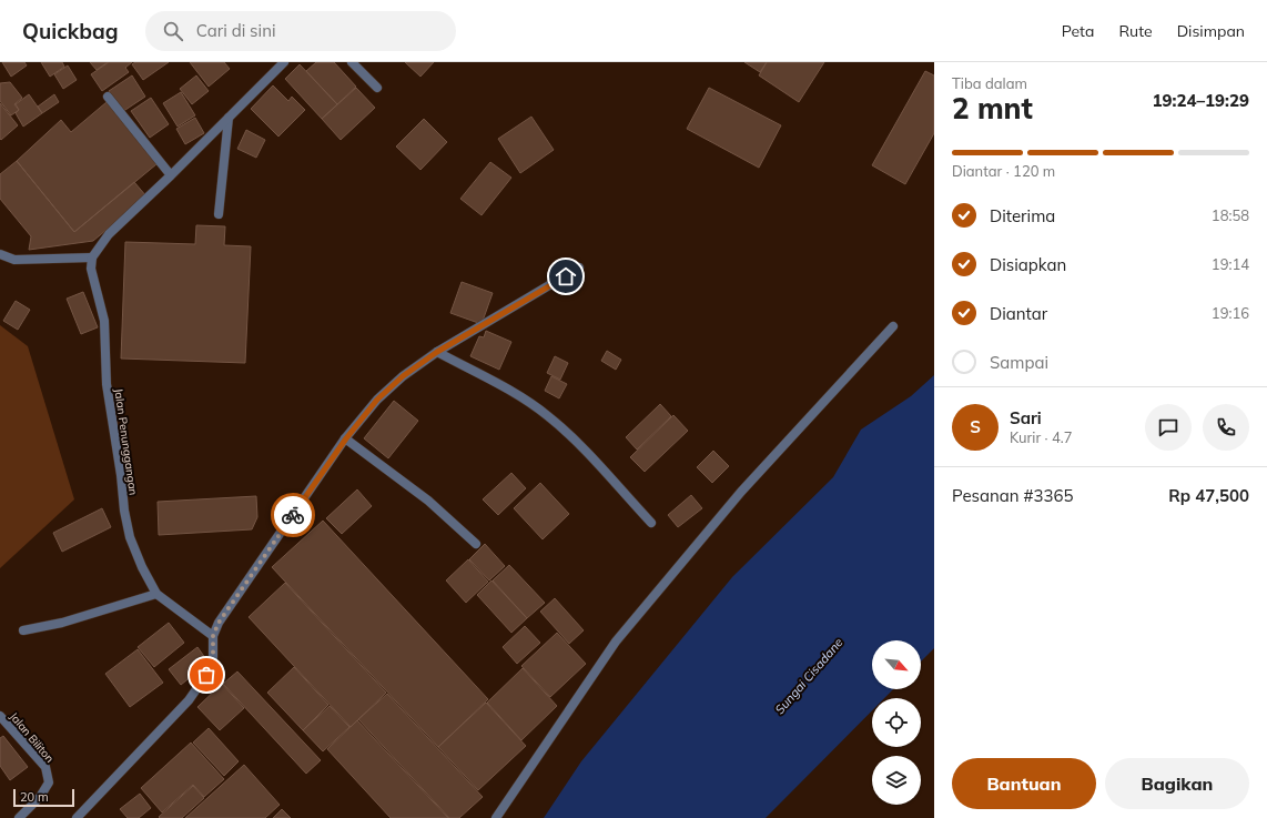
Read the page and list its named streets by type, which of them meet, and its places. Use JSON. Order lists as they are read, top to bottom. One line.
{"streets":{"street":["Jalan Penunggangan","Jalan Biliton"]},"water":["Sungai Cisadane"],"scale_bar":"20 m","north":"bottom right","page":{"header":"Quickbag","search":"Cari di sini","nav":["Peta","Rute","Disimpan"],"heading":["2 mnt","Tiba dalam","19:24–19:29"],"panel":["Sari","Kurir · 4.7","Pesanan #3365","Rp 47,500"],"bar":"Diantar · 120 m","list":[["Diterima","18:58"],["Disiapkan","19:14"],["Diantar","19:16"],"Sampai"],"round":"S","buttons":["Bantuan","Bagikan"],"scale":"20 m"}}
